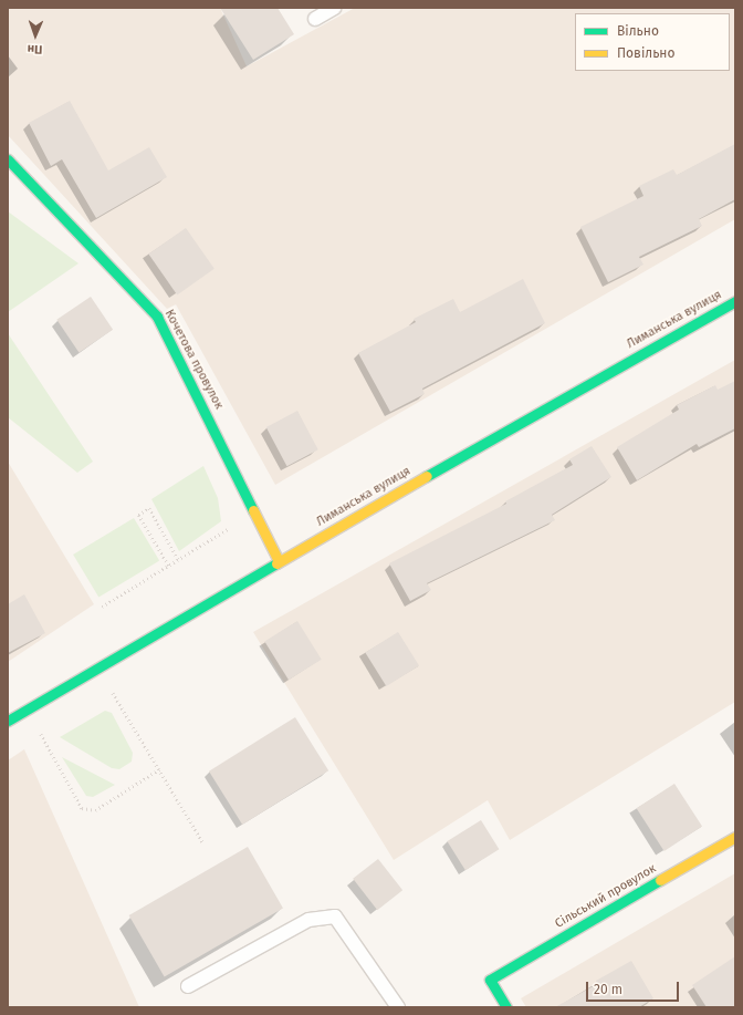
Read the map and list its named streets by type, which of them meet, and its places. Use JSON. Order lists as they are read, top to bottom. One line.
{"streets":{"street":["Лиманська вулиця","Кочетова провулок","Сільський провулок"]},"crossings":[["Лиманська вулиця","Кочетова провулок"]],"legend":["Вільно","Повільно"],"scale_bar":"20 m","north":"bottom"}
